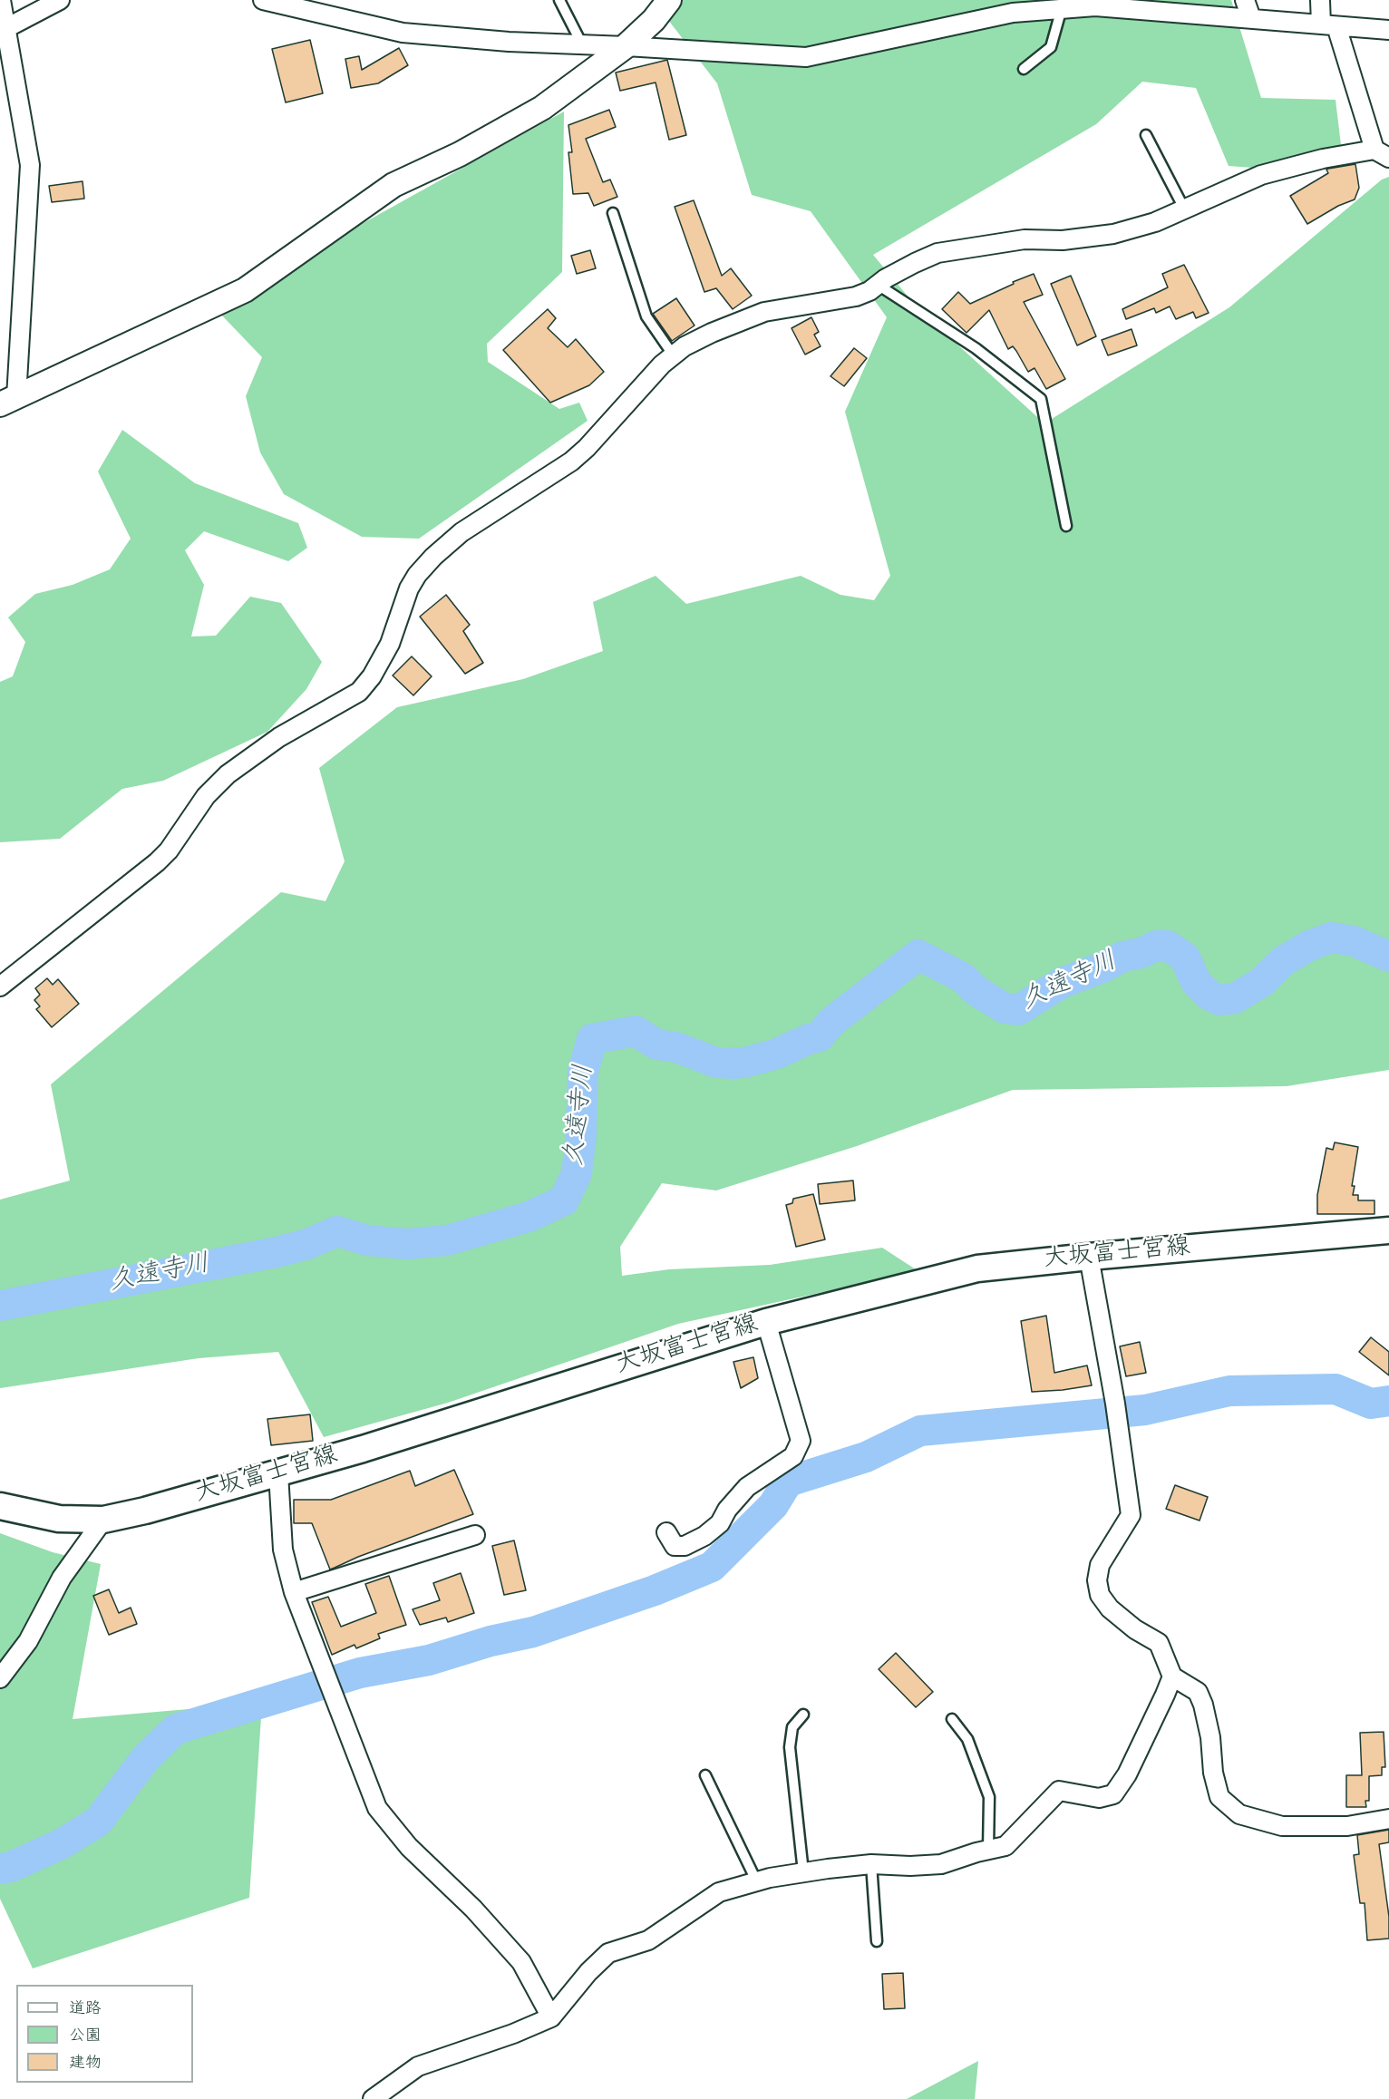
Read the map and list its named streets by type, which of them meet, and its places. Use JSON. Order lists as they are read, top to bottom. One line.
{"streets":{"main road":["大坂富士宮線"]},"water":["久遠寺川"],"legend":["道路","公園","建物"]}
